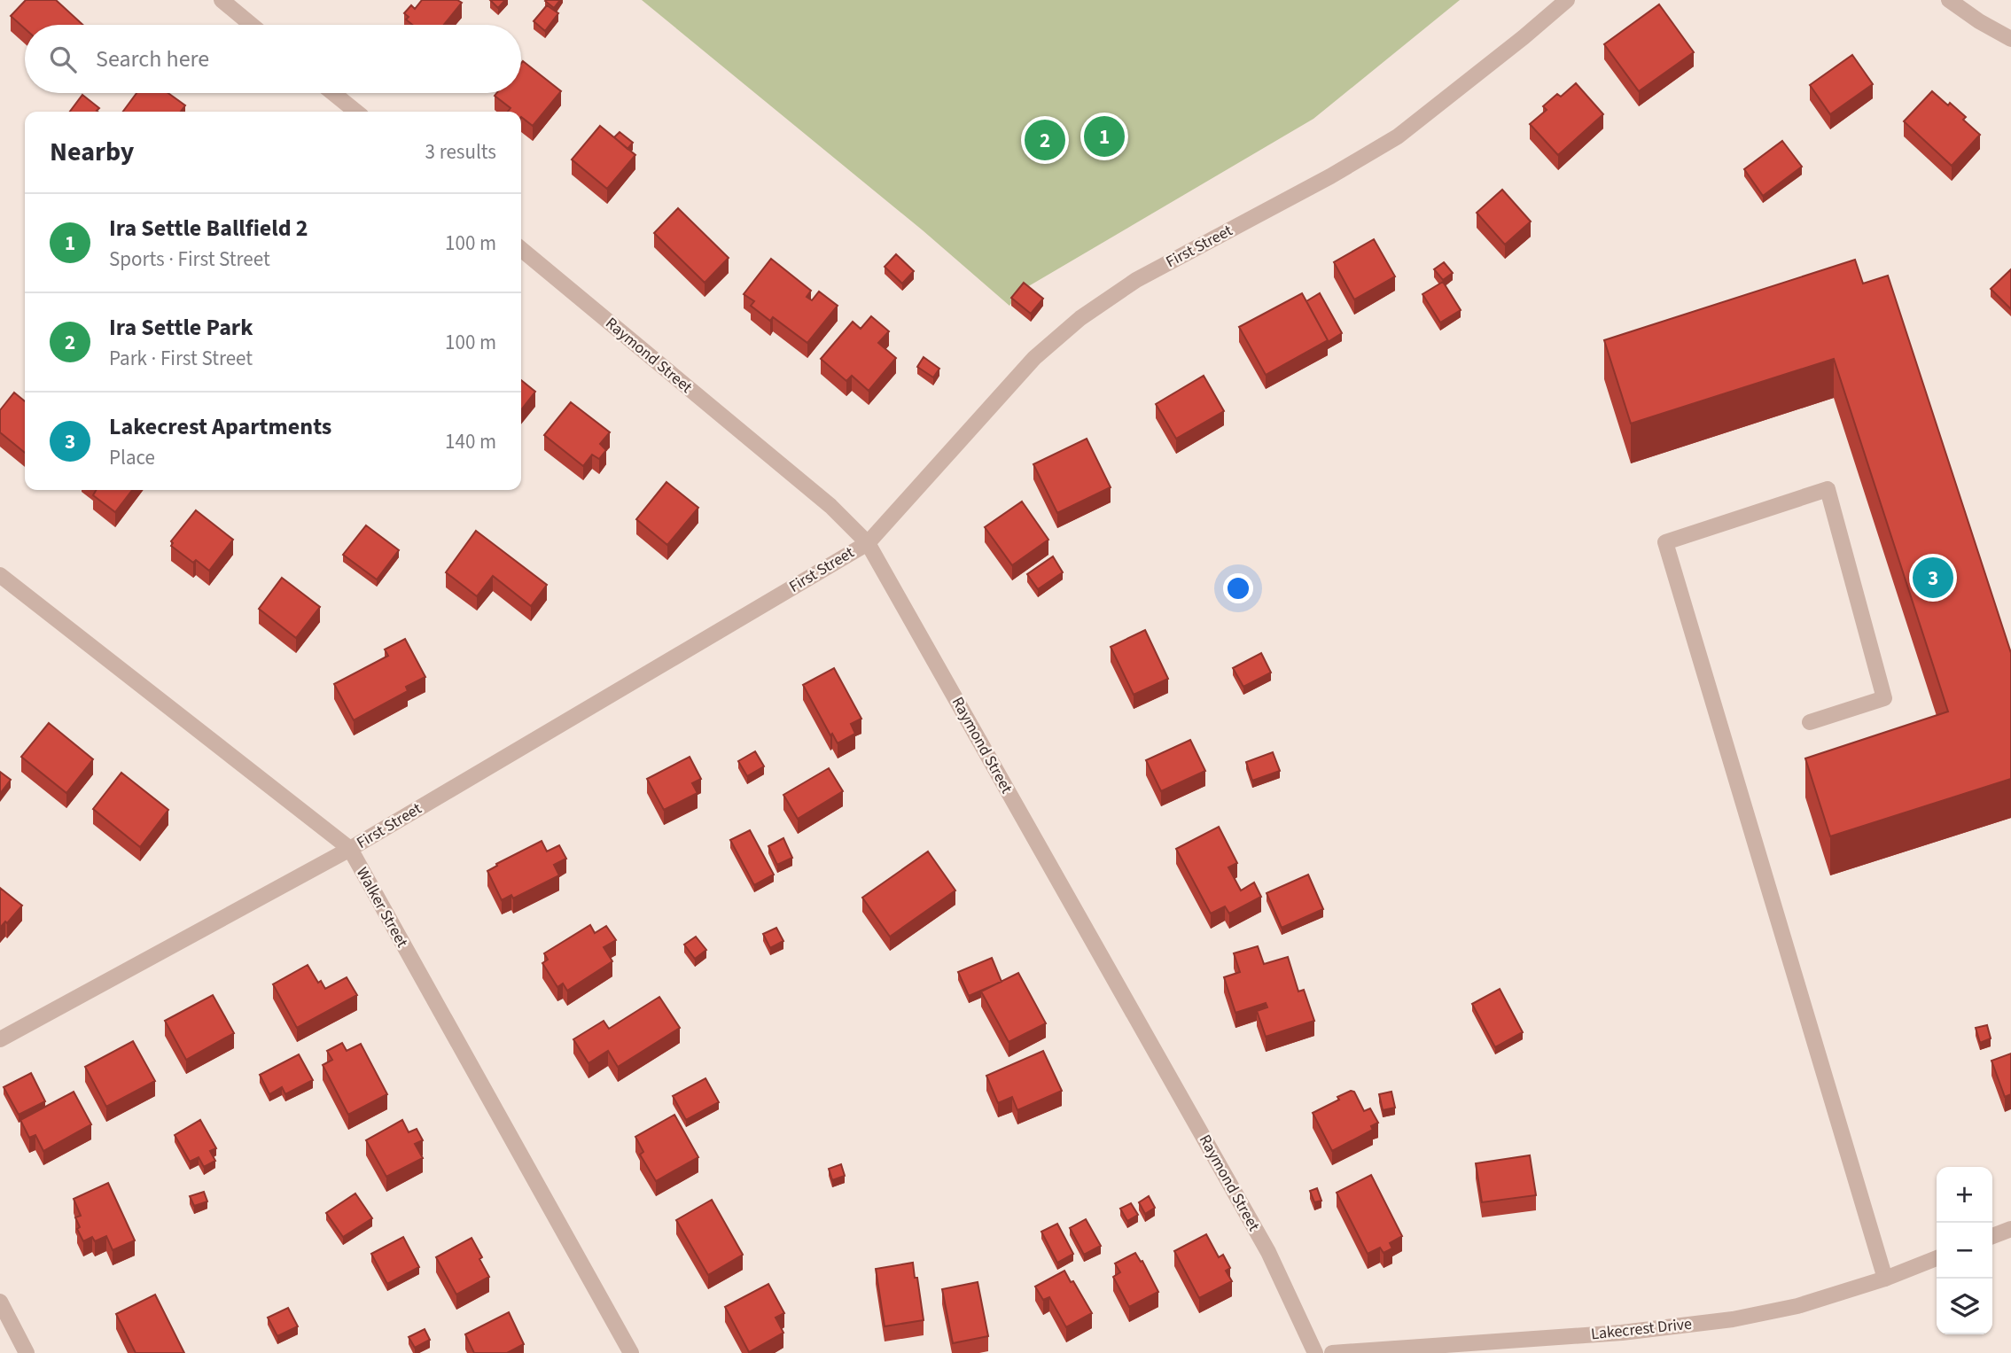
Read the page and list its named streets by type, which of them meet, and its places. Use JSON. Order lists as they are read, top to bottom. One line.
{"streets":{"street":["First Street","Raymond Street","Walker Street","Lakecrest Drive"]},"crossings":[["First Street","Raymond Street"],["First Street","Walker Street"]],"page":{"search":"Search here","heading":["Nearby","3 results"],"pins":["1","2","3"],"list":[{"mark":"1","name":"Ira Settle Ballfield 2","note":"Sports · First Street","value":"100 m"},{"mark":"2","name":"Ira Settle Park","note":"Park · First Street","value":"100 m"},{"mark":"3","name":"Lakecrest Apartments","note":"Place","value":"140 m"}],"map_buttons":["+","−"]}}
